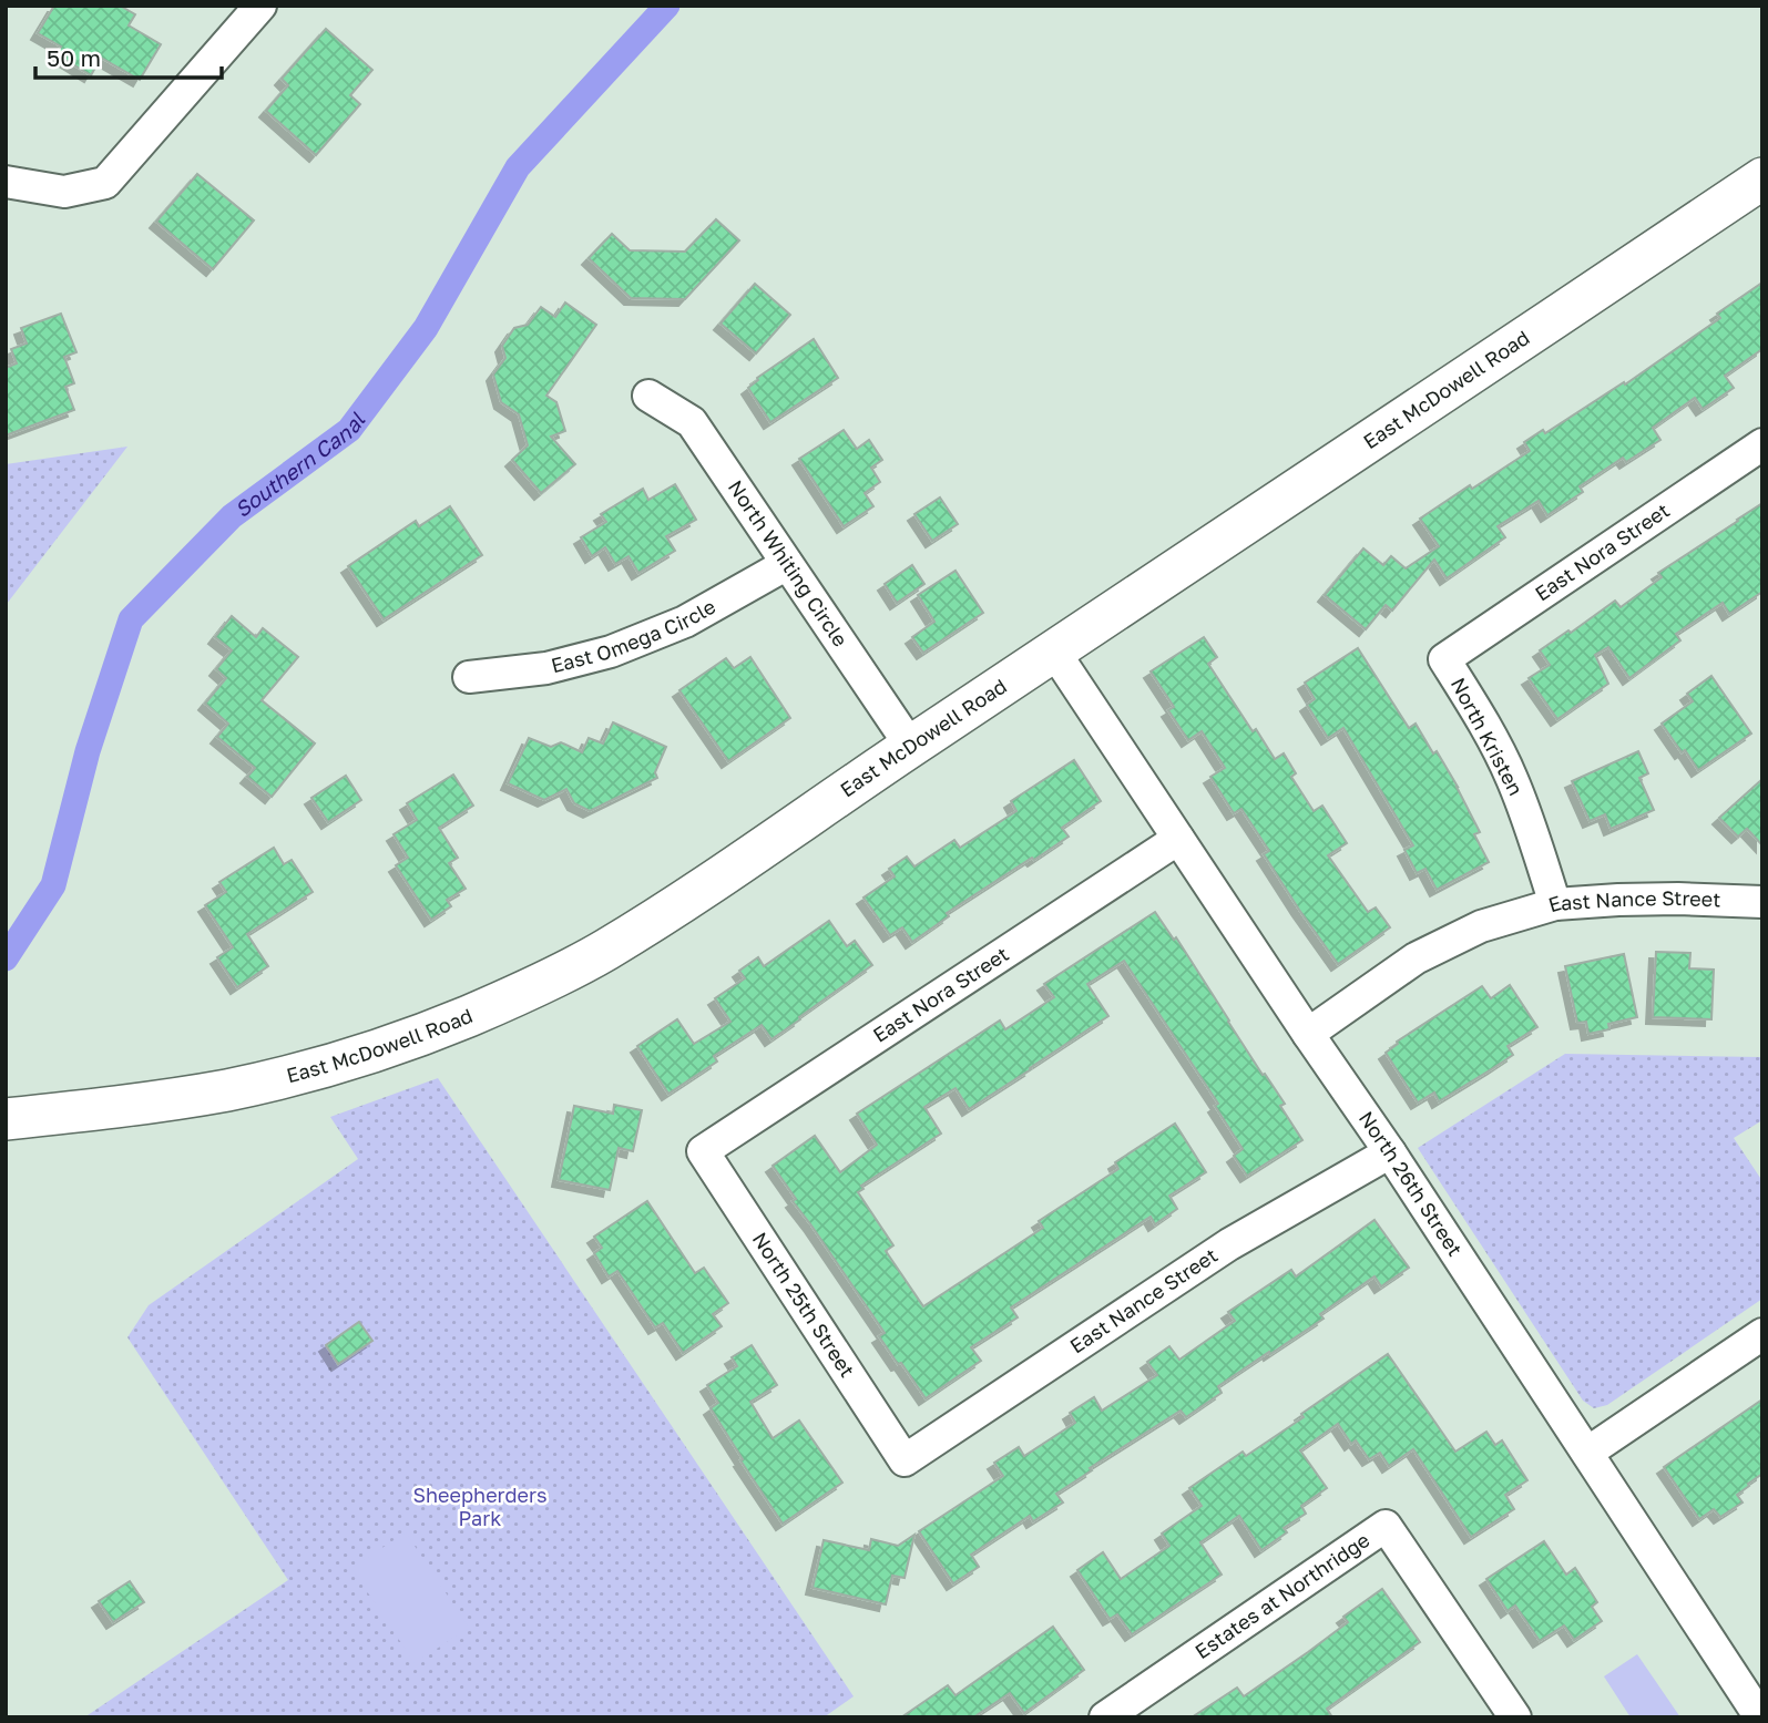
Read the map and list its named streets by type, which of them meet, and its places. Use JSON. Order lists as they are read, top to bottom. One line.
{"streets":{"main road":["East McDowell Road"],"street":["East Nora Street","North Whiting Circle","East Omega Circle","North Kristen","East Nance Street","North 26th Street","North 25th Street","Estates at Northridge"]},"crossings":[["East McDowell Road","North Whiting Circle"],["East McDowell Road","North 26th Street"],["East Nora Street","North Kristen"],["East Nora Street","North 26th Street"],["East Nora Street","North 25th Street"],["North Whiting Circle","East Omega Circle"],["North Kristen","East Nance Street"],["East Nance Street","North 26th Street"],["East Nance Street","North 25th Street"]],"water":["Southern Canal"],"parks":["Sheepherders Park"],"scale_bar":"50 m"}
